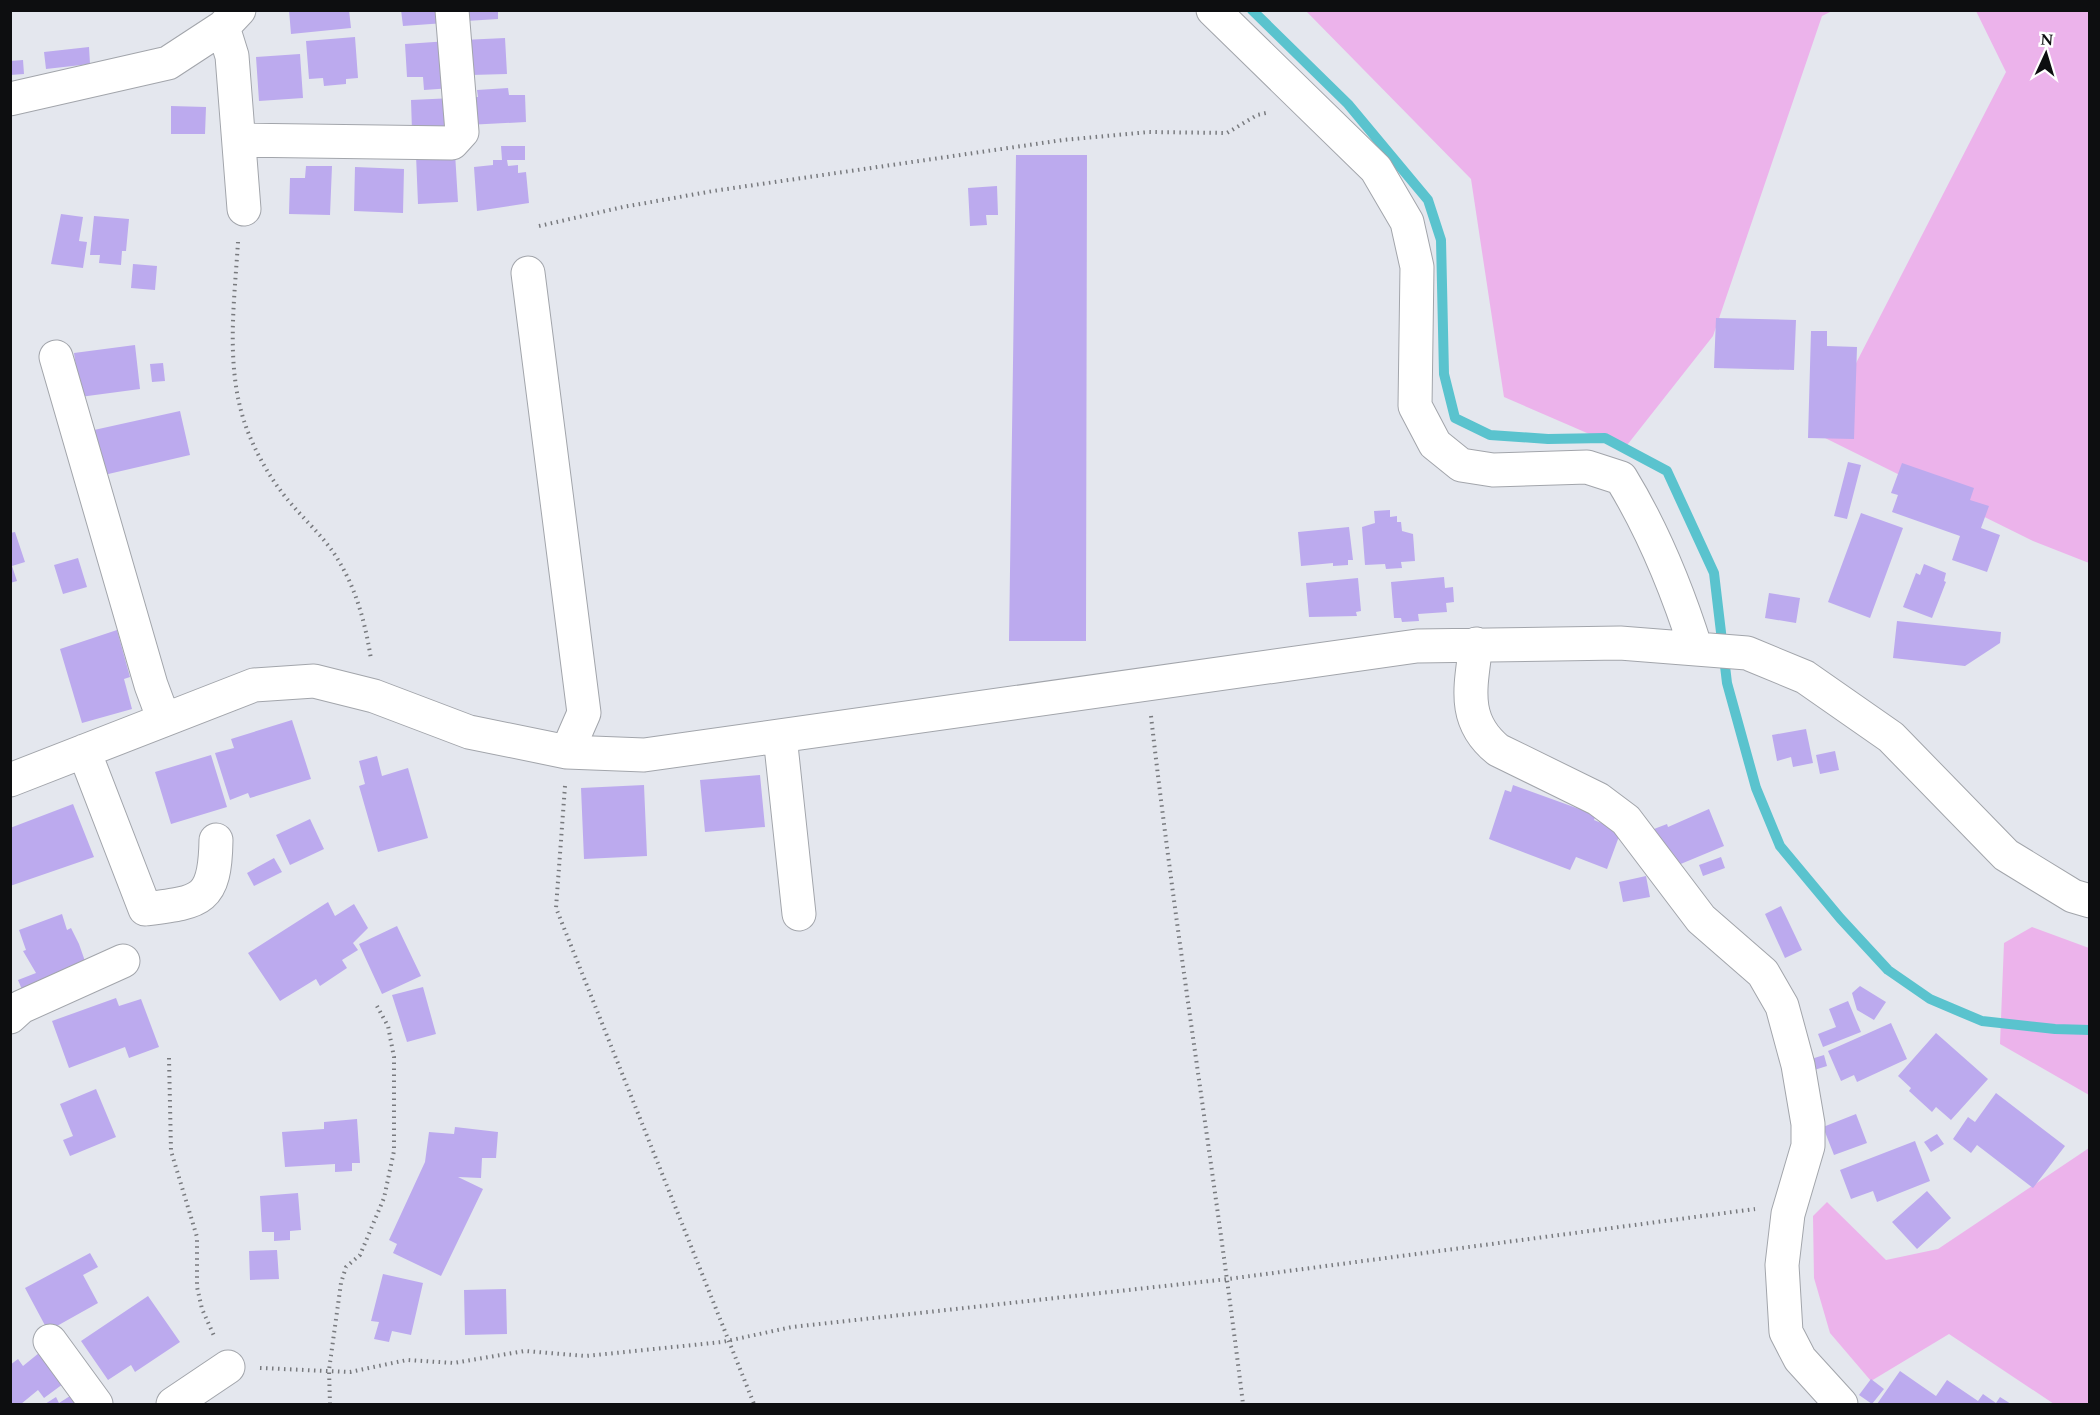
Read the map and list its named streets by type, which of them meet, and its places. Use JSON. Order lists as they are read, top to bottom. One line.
{"north":"top"}
